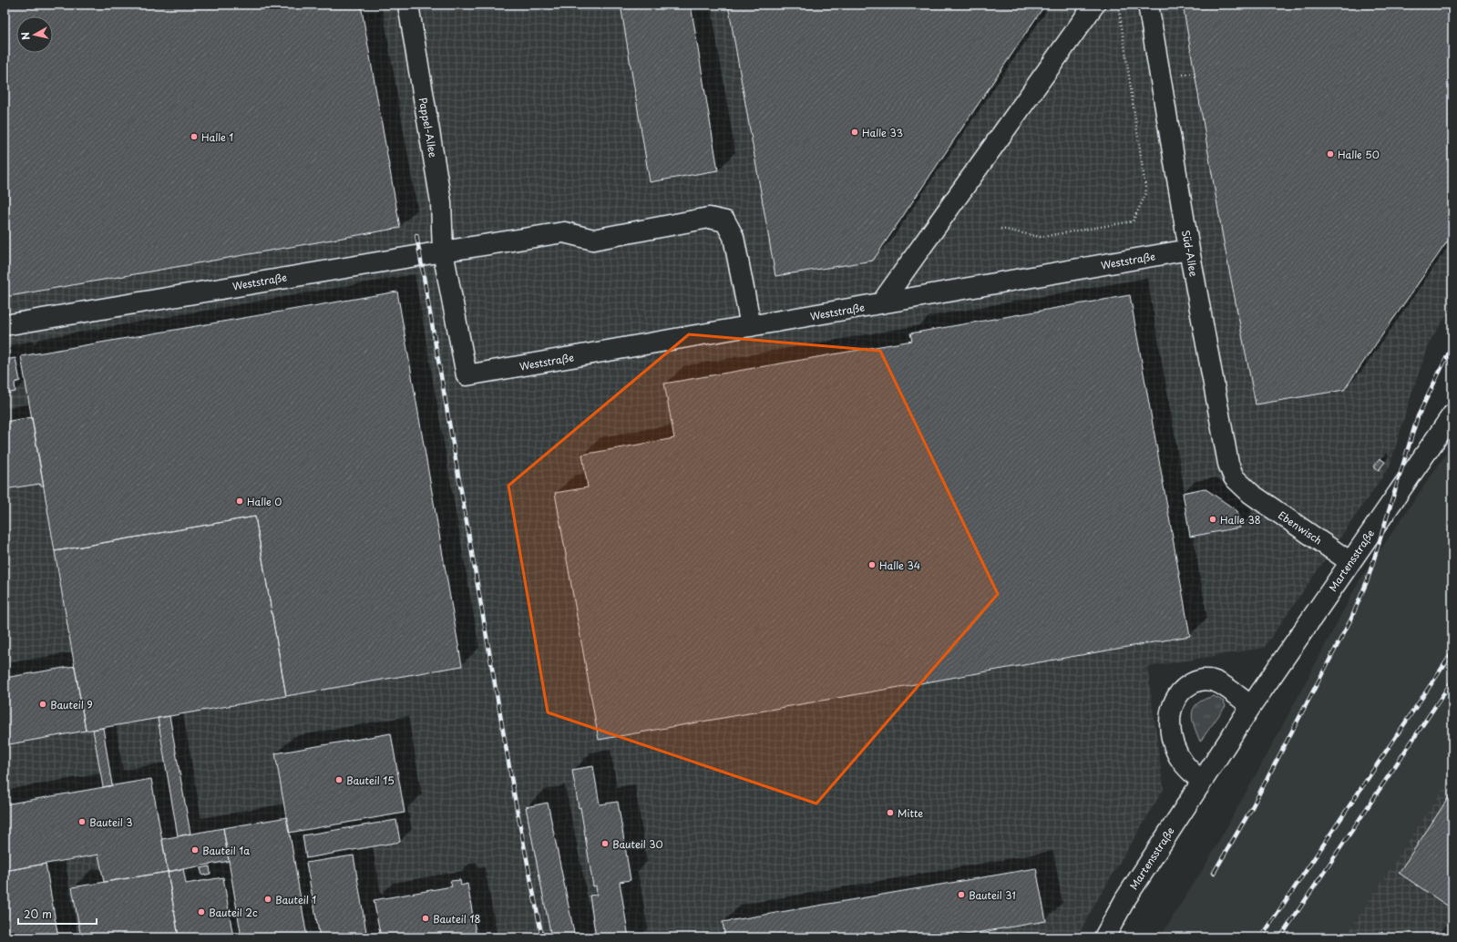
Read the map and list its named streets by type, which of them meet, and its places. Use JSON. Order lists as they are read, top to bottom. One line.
{"streets":{"street":["Pappel-Allee","Süd-Allee","Weststraße","Ebenwisch","Martensstraße"]},"crossings":[["Pappel-Allee","Weststraße"],["Süd-Allee","Weststraße"],["Süd-Allee","Ebenwisch"],["Ebenwisch","Martensstraße"]],"places":["Halle 33","Halle 1","Halle 50","Halle 0","Halle 38","Halle 34","Bauteil 9","Bauteil 15","Mitte","Bauteil 3","Bauteil 30","Bauteil 1a","Bauteil 31","Bauteil 1","Bauteil 2c","Bauteil 18"],"scale_bar":"20 m","north":"left"}
